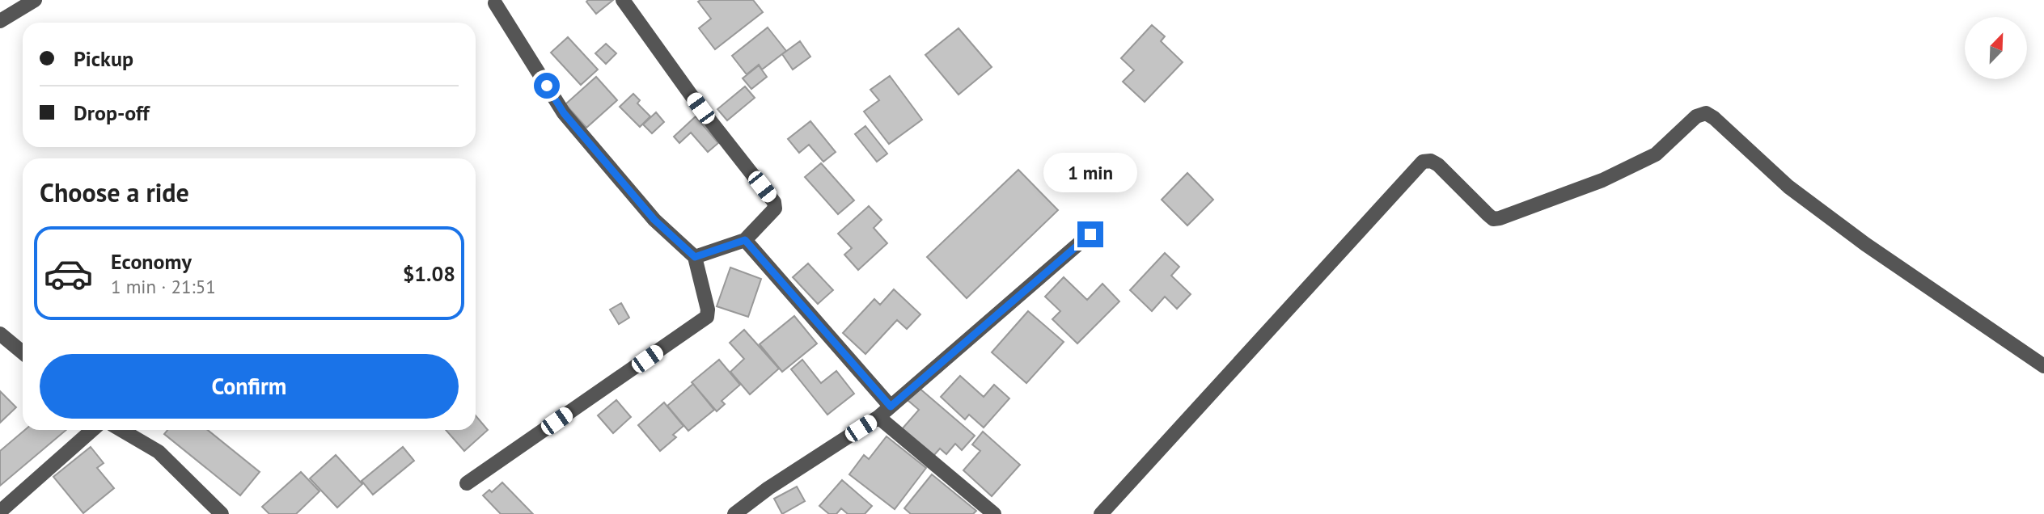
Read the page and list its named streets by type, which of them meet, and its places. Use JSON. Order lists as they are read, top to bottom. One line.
{"north":"top right","page":{"banner":["Pickup","Drop-off"],"bubble":"1 min","heading":"Choose a ride","list":[{"name":"Economy","note":"1 min · 21:51","value":"$1.08"}],"buttons":"Confirm"}}
